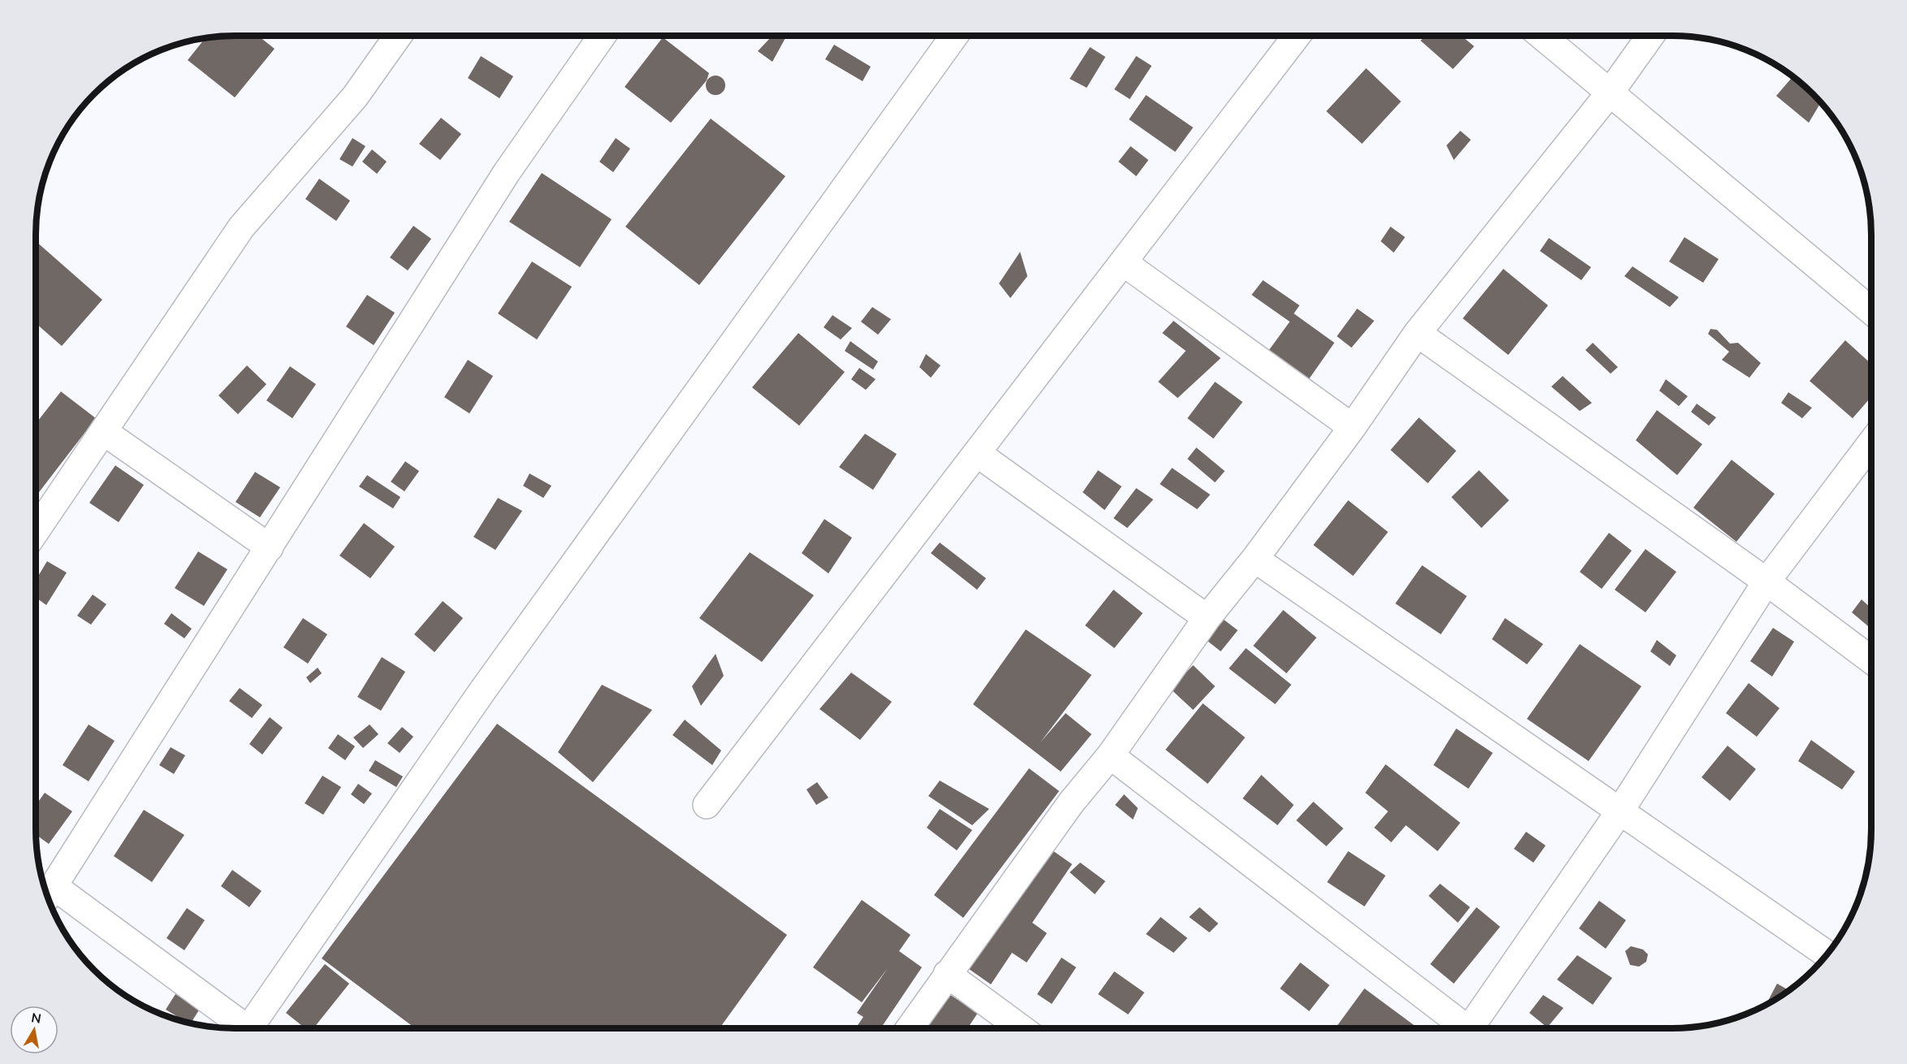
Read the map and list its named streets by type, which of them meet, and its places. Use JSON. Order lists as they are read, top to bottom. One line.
{"north":"top"}
